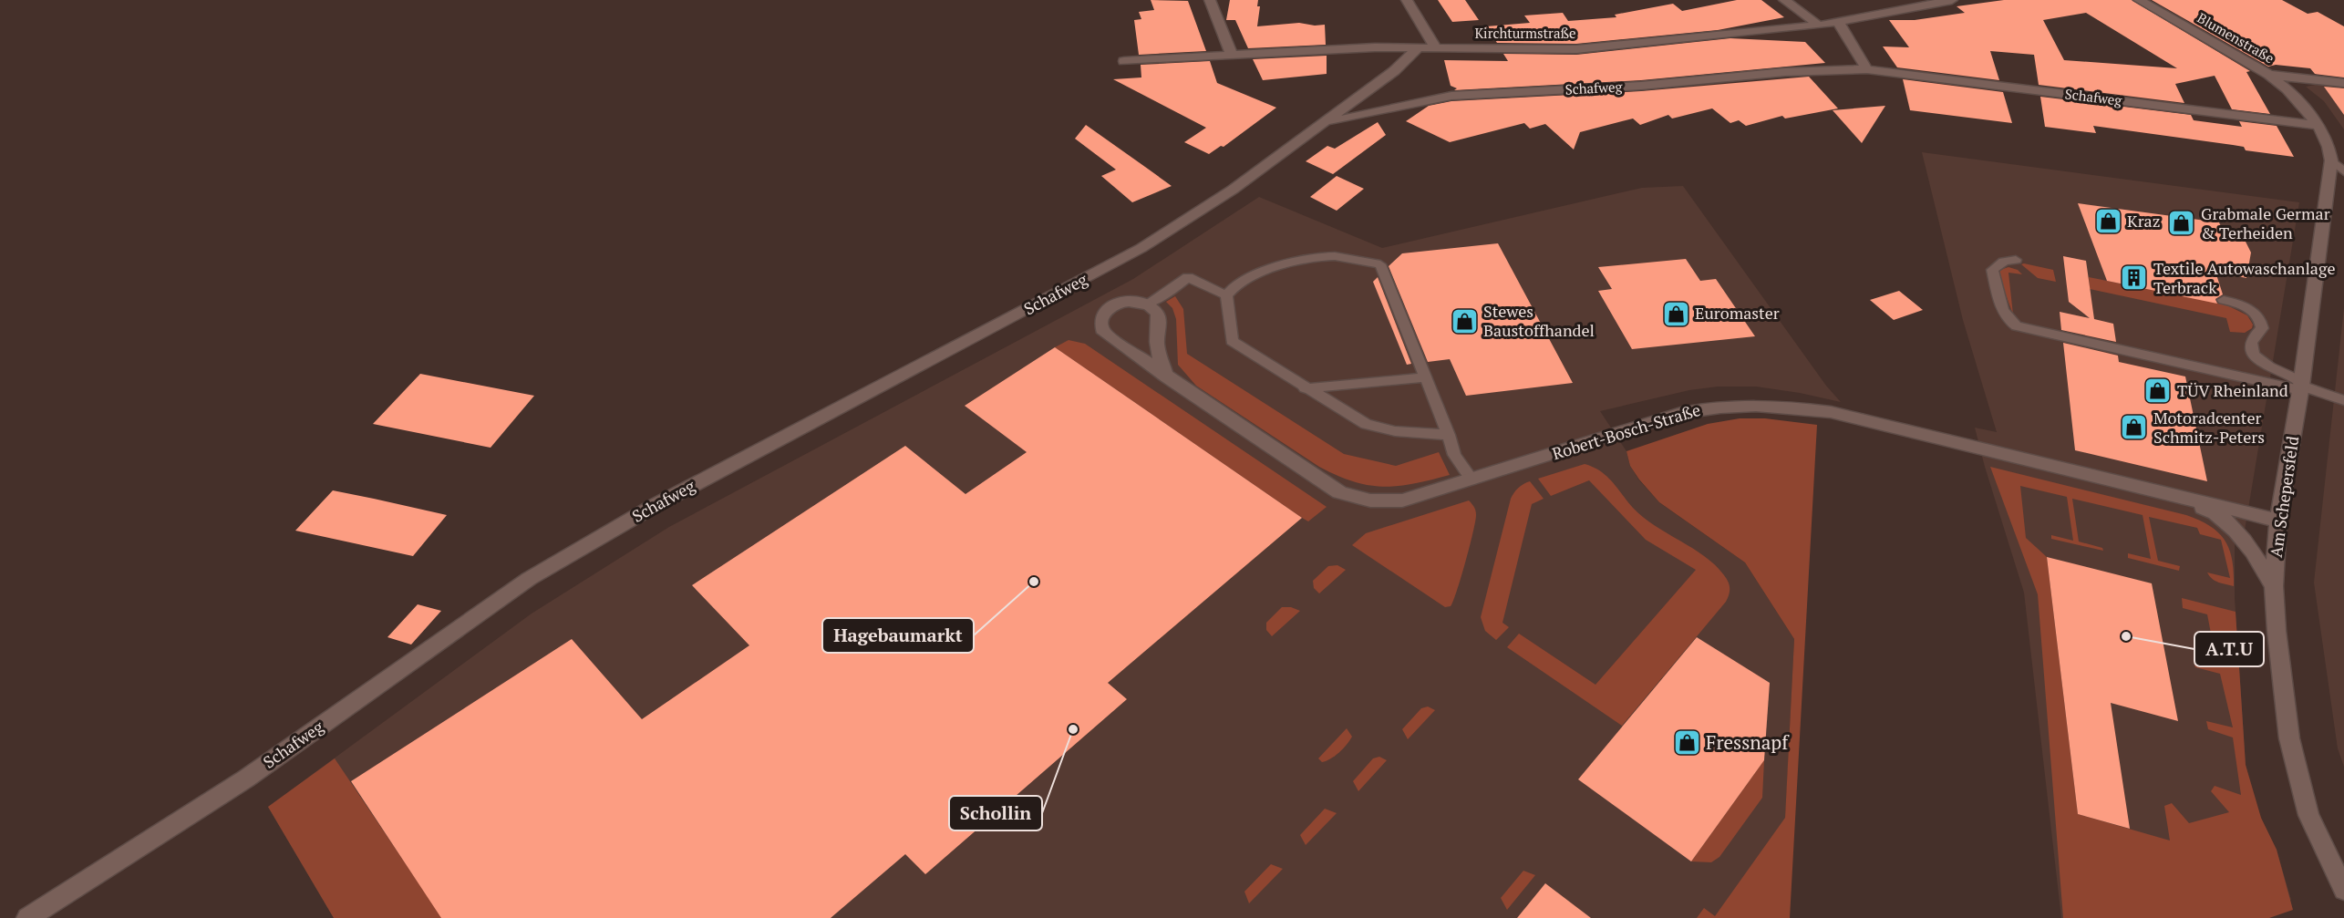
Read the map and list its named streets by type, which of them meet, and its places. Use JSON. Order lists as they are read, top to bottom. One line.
{"streets":{"street":["Kirchturmstraße","Blumenstraße","Schafweg","Robert-Bosch-Straße","Am Schepersfeld"]},"crossings":[["Kirchturmstraße","Schafweg"],["Blumenstraße","Am Schepersfeld"],["Schafweg","Am Schepersfeld"],["Robert-Bosch-Straße","Am Schepersfeld"]],"places":{"shop":["Kraz","Grabmale Germar & Terheiden","Euromaster","Stewes Baustoffhandel","TÜV Rheinland","Motoradcenter Schmitz-Peters","Fressnapf"],"building":["Textile Autowaschanlage Terbrack"],"other":["Hagebaumarkt","A.T.U","Schollin"]}}
